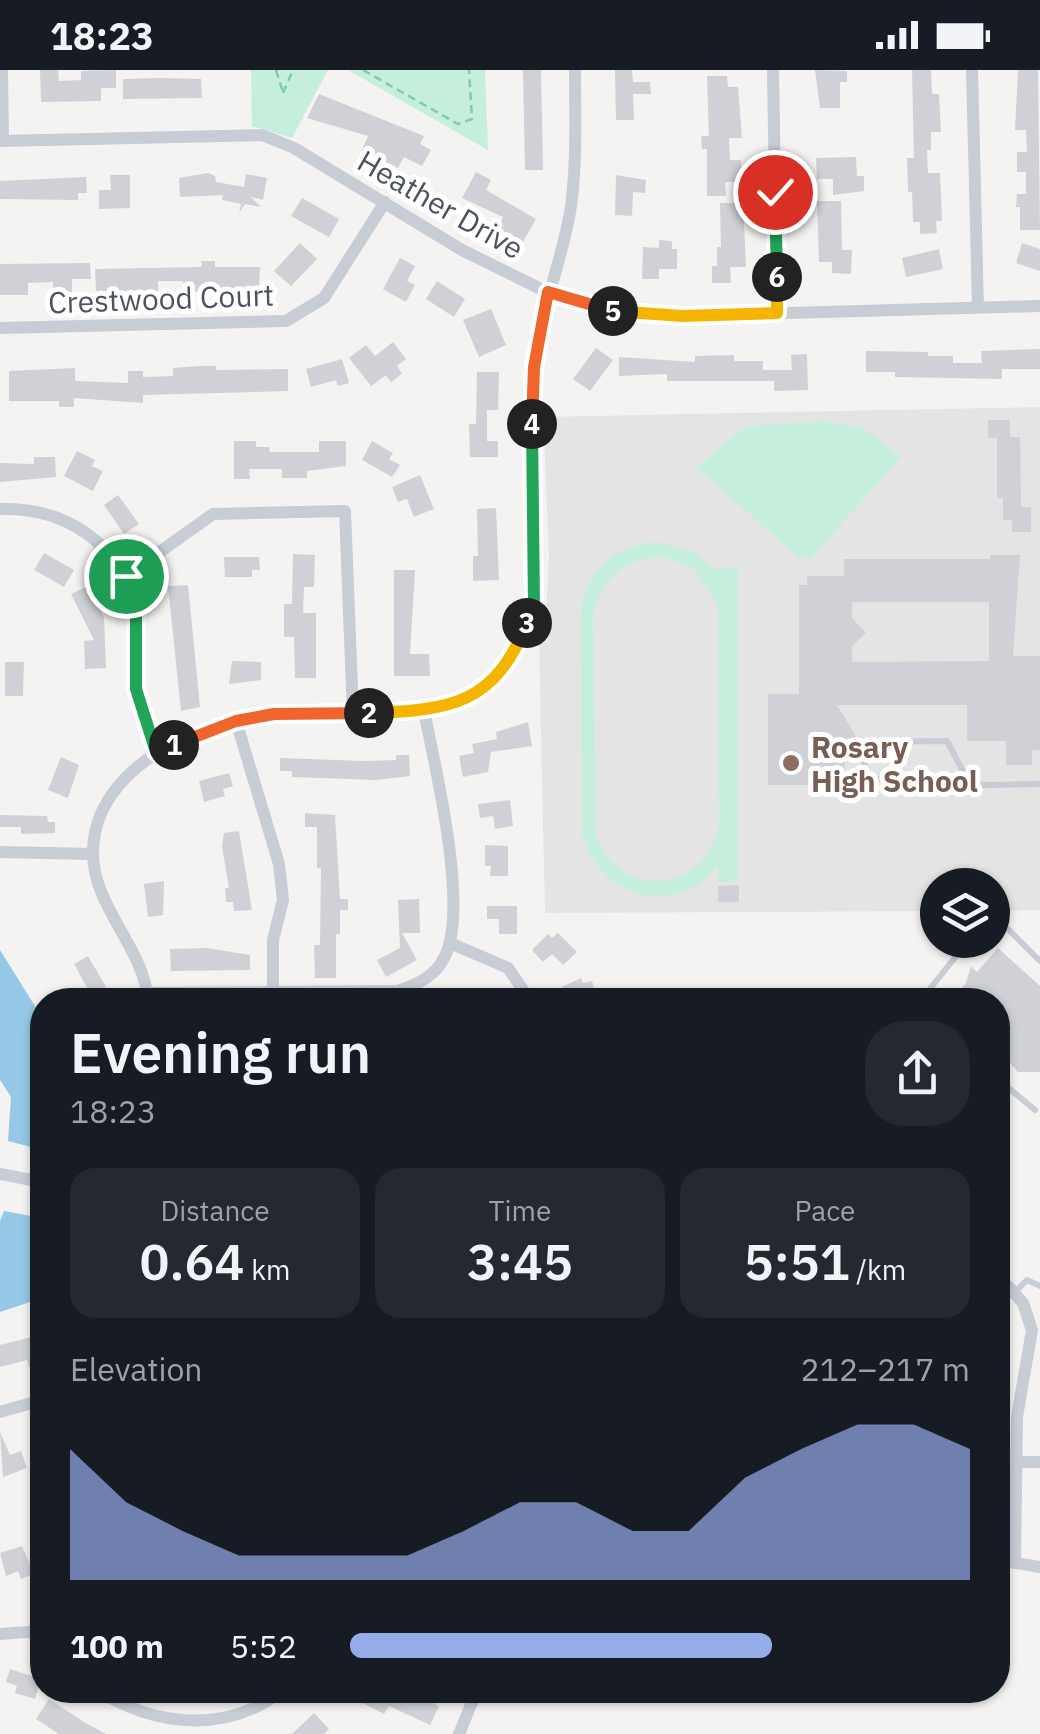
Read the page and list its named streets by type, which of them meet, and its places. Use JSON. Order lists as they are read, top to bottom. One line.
{"streets":{"street":["Heather Drive","Crestwood Court"]},"crossings":[["Heather Drive","Crestwood Court"]],"places":["Rosary High School"],"page":{"status":"18:23","pins":["6","5","4","3","2","1"],"heading":["Evening run","18:23"],"stats":[["Distance","0.64 km"],["Time","3:45"],["Pace","5:51 /km"]],"chart":["Elevation","212–217 m"],"list":[{"name":"100 m","note":"5:52"}]}}
